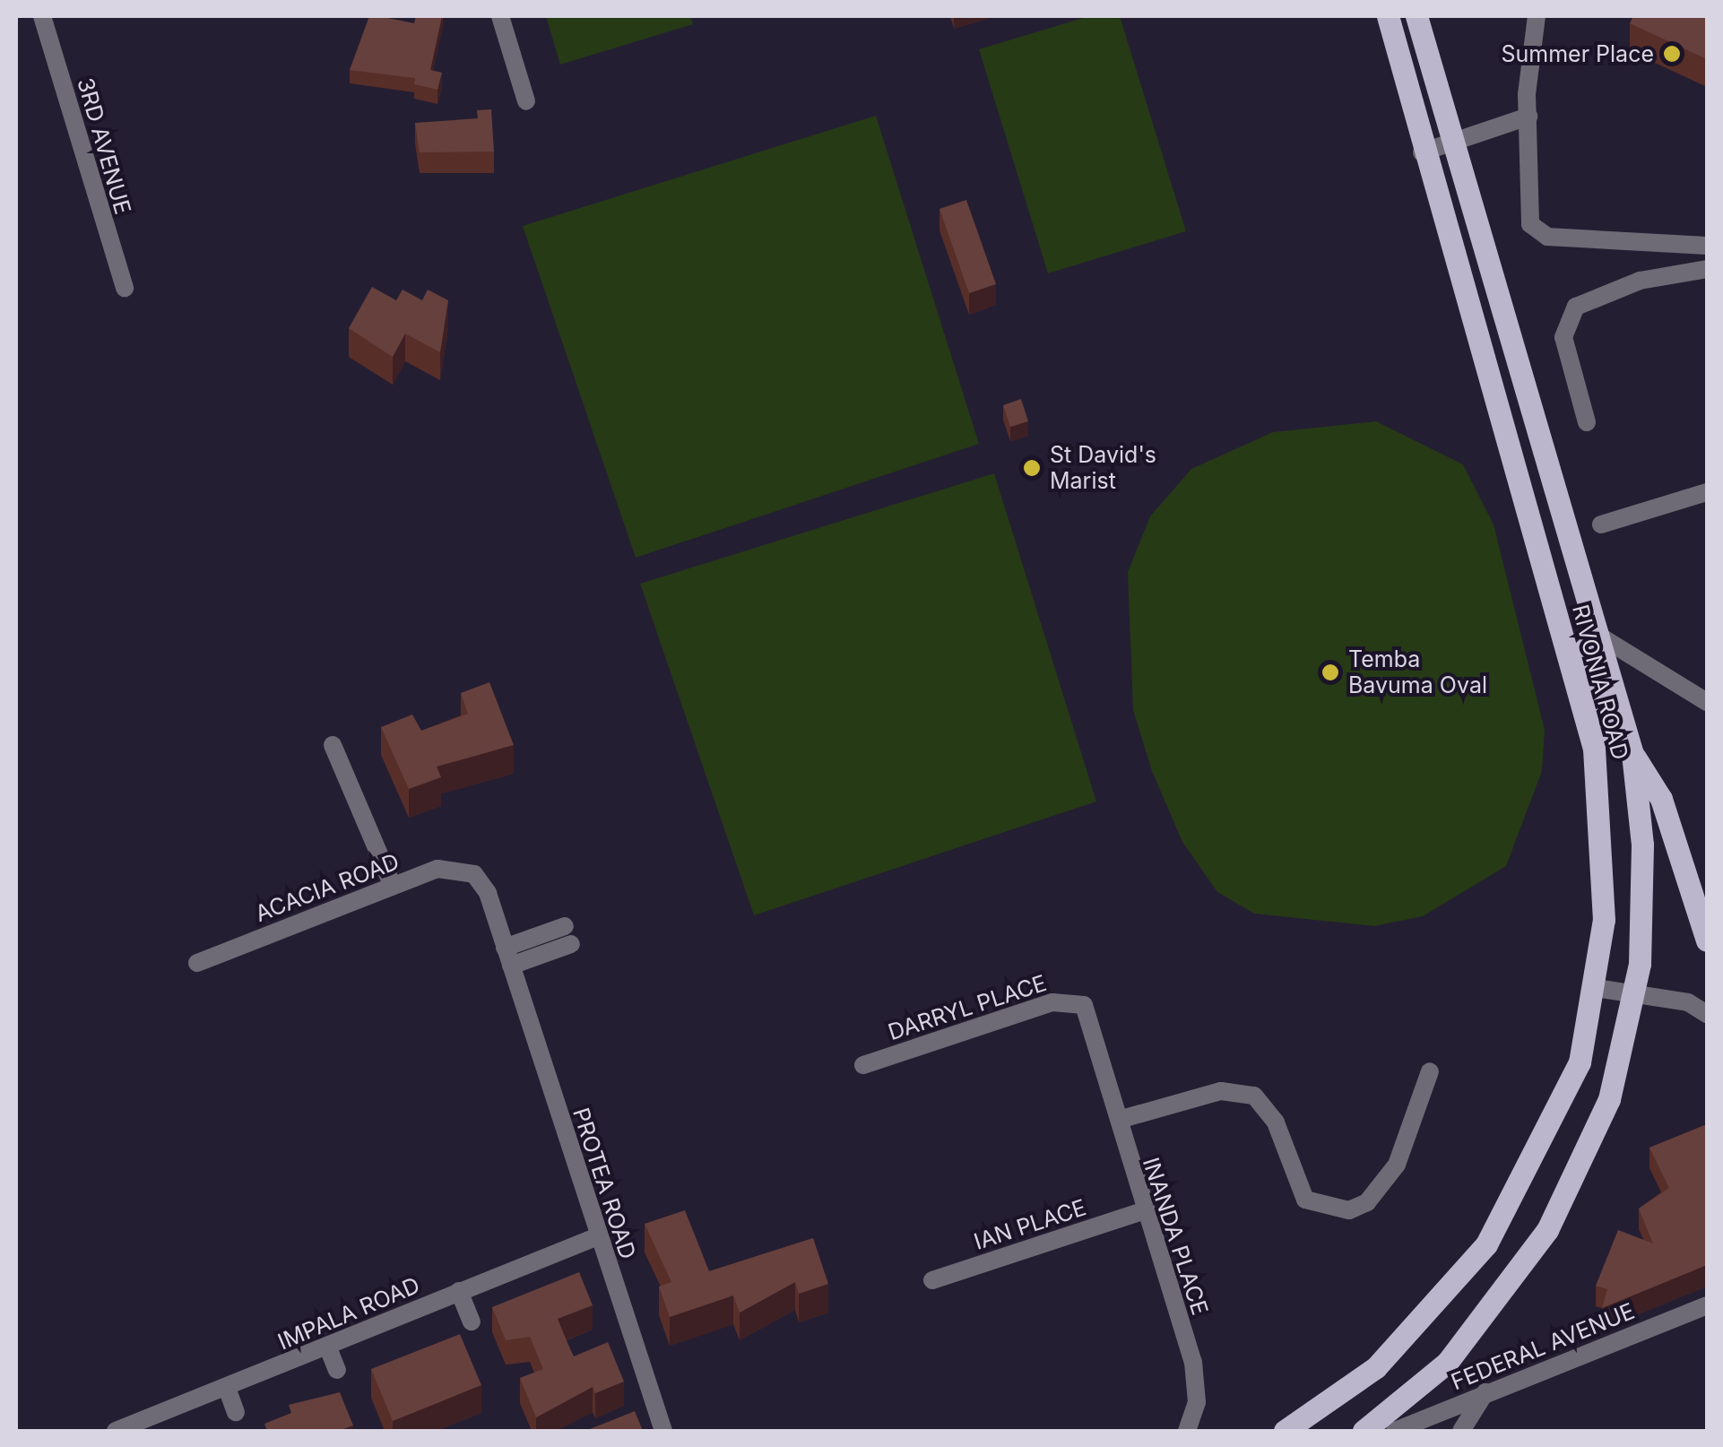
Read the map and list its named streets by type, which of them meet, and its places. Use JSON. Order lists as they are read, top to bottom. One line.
{"streets":{"main road":["RIVONIA ROAD"],"street":["3RD AVENUE","ACACIA ROAD","DARRYL PLACE","PROTEA ROAD","IAN PLACE","INANDA PLACE","IMPALA ROAD","FEDERAL AVENUE"]},"crossings":[["ACACIA ROAD","PROTEA ROAD"],["DARRYL PLACE","INANDA PLACE"],["PROTEA ROAD","IMPALA ROAD"],["IAN PLACE","INANDA PLACE"]],"places":["Summer Place","St David's Marist","Temba Bavuma Oval"]}
